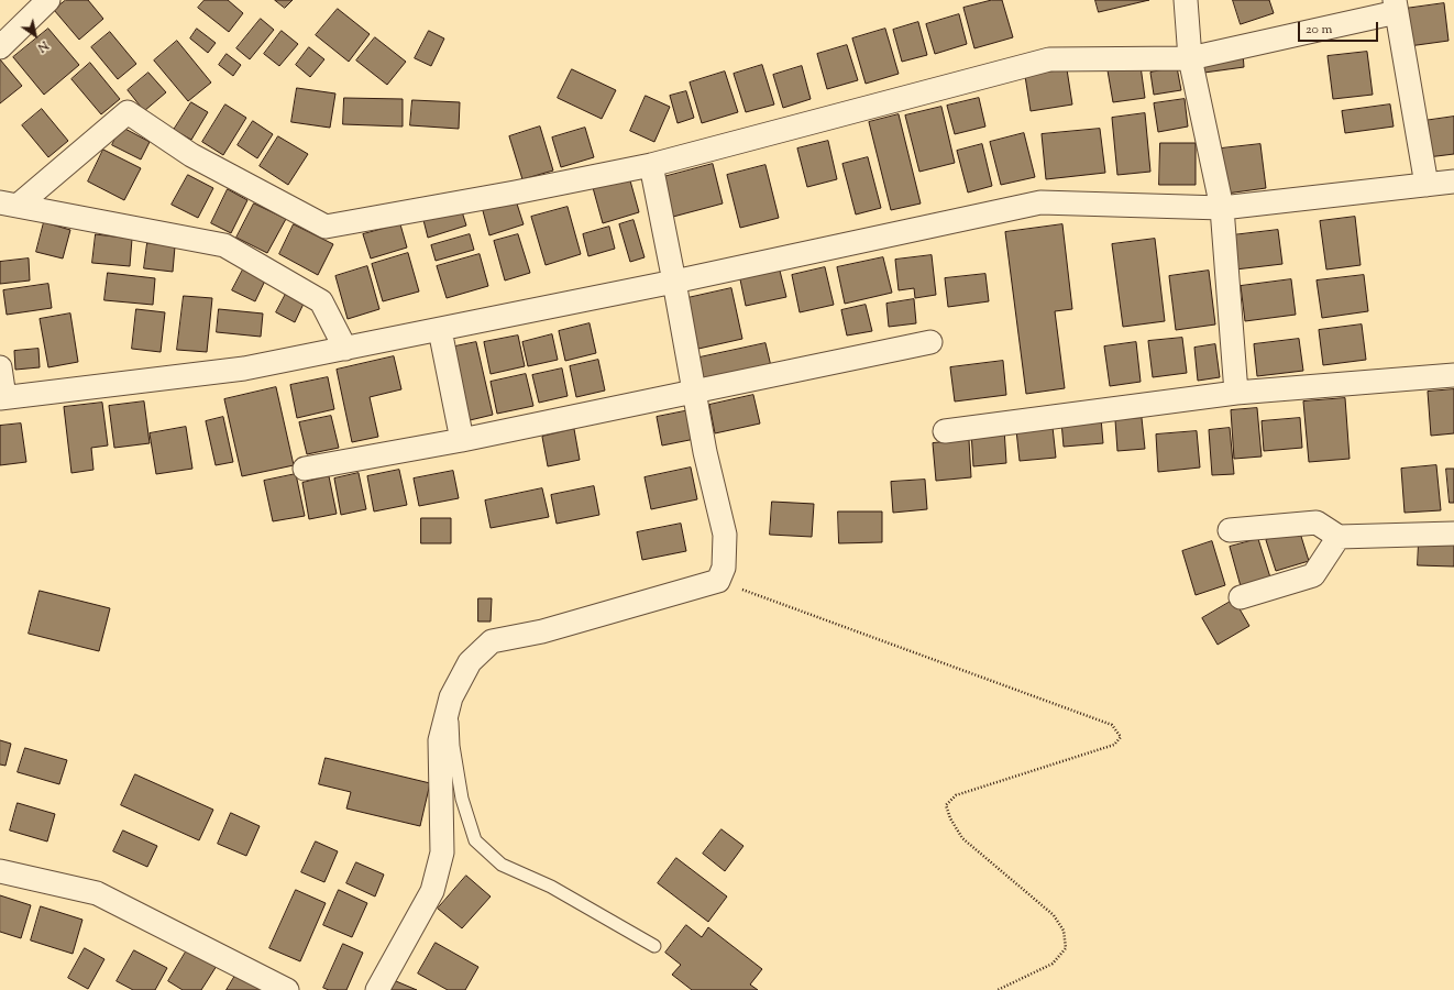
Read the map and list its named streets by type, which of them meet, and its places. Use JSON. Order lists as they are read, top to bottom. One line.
{"scale_bar":"20 m","north":"bottom right"}
